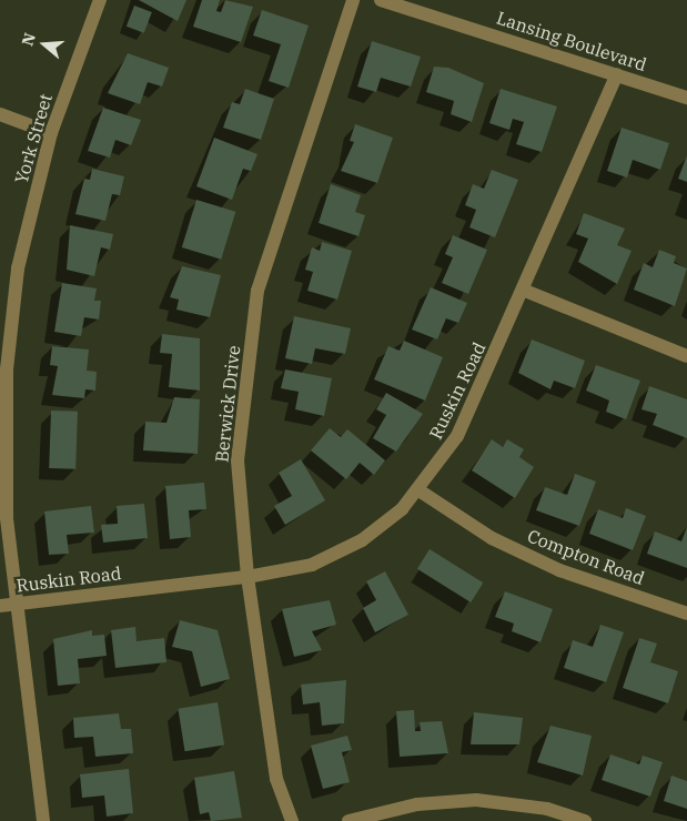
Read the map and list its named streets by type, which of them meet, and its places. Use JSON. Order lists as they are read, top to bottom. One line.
{"streets":{"street":["Lansing Boulevard","York Street","Ruskin Road","Berwick Drive","Compton Road"]},"crossings":[["Lansing Boulevard","Ruskin Road"],["York Street","Ruskin Road"],["Ruskin Road","Berwick Drive"],["Ruskin Road","Compton Road"]],"north":"left"}
